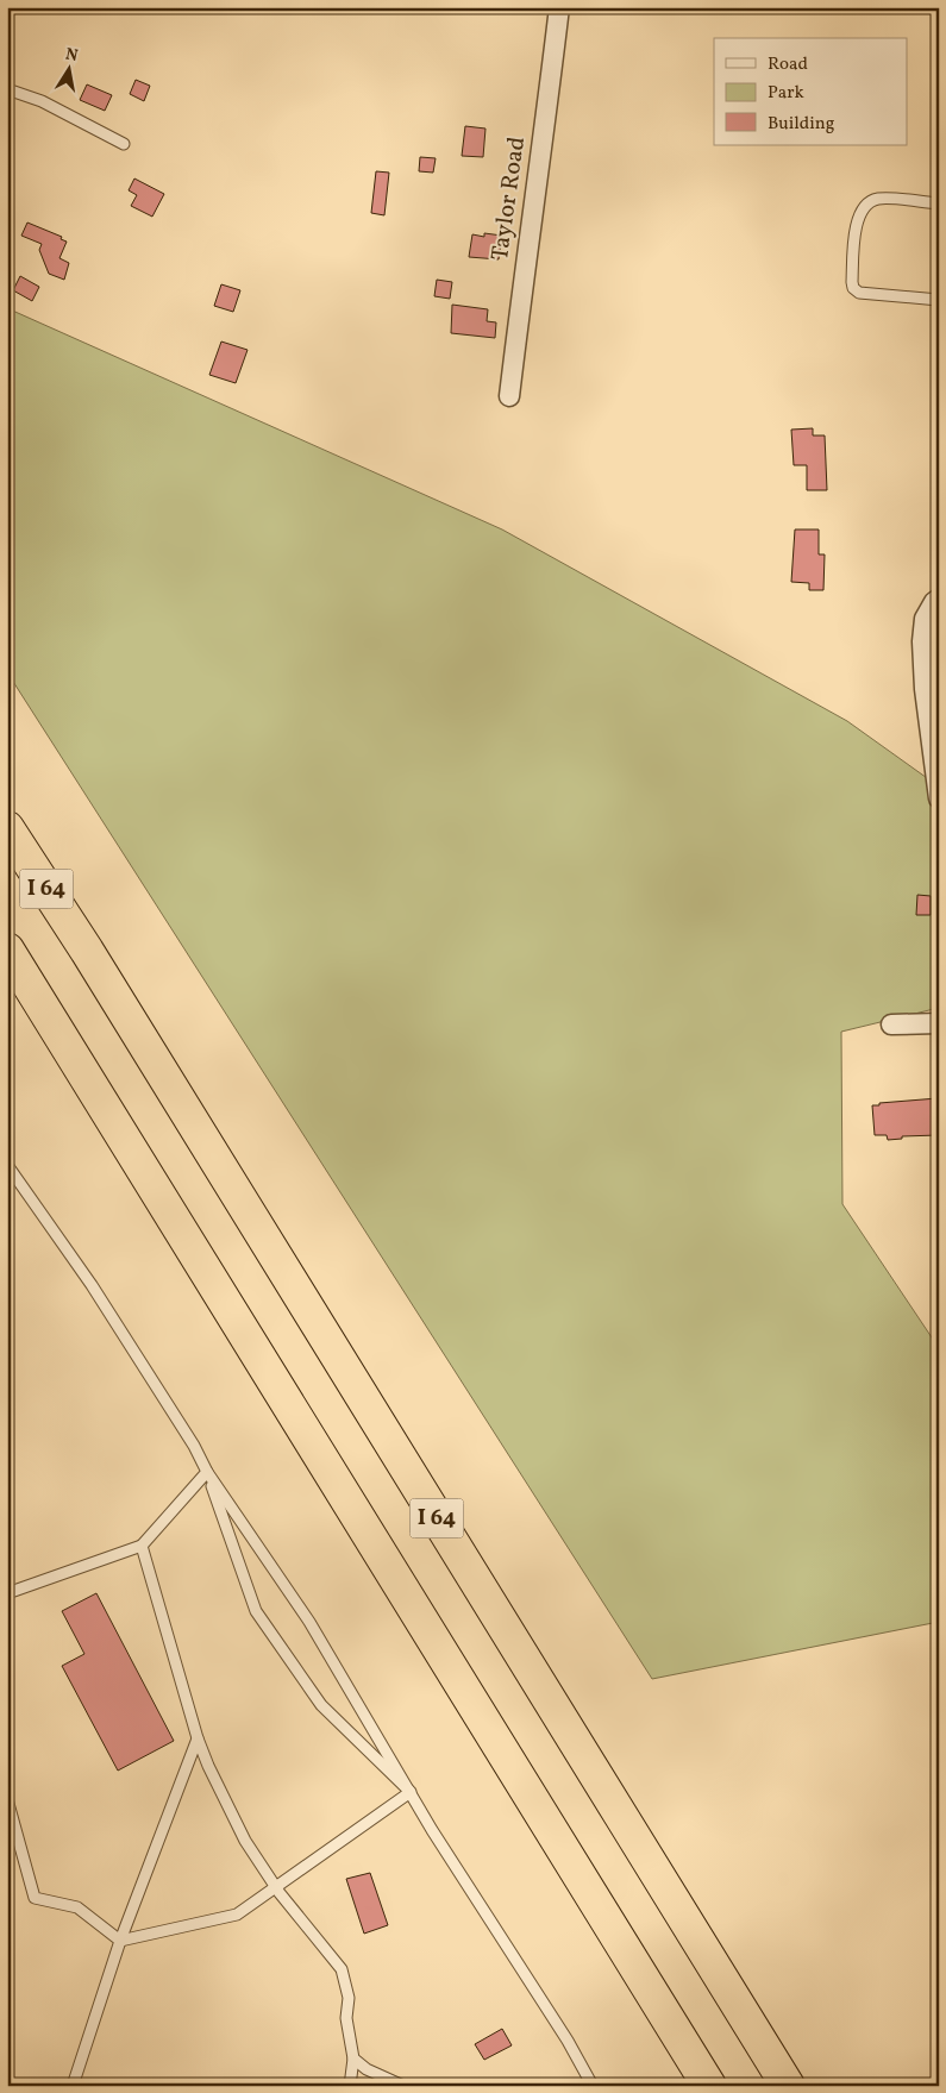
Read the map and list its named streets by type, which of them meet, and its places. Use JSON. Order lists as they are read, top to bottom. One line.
{"streets":{"highway":["I 64"],"street":["Taylor Road"]},"legend":["Road","Park","Building"],"north":"top"}
